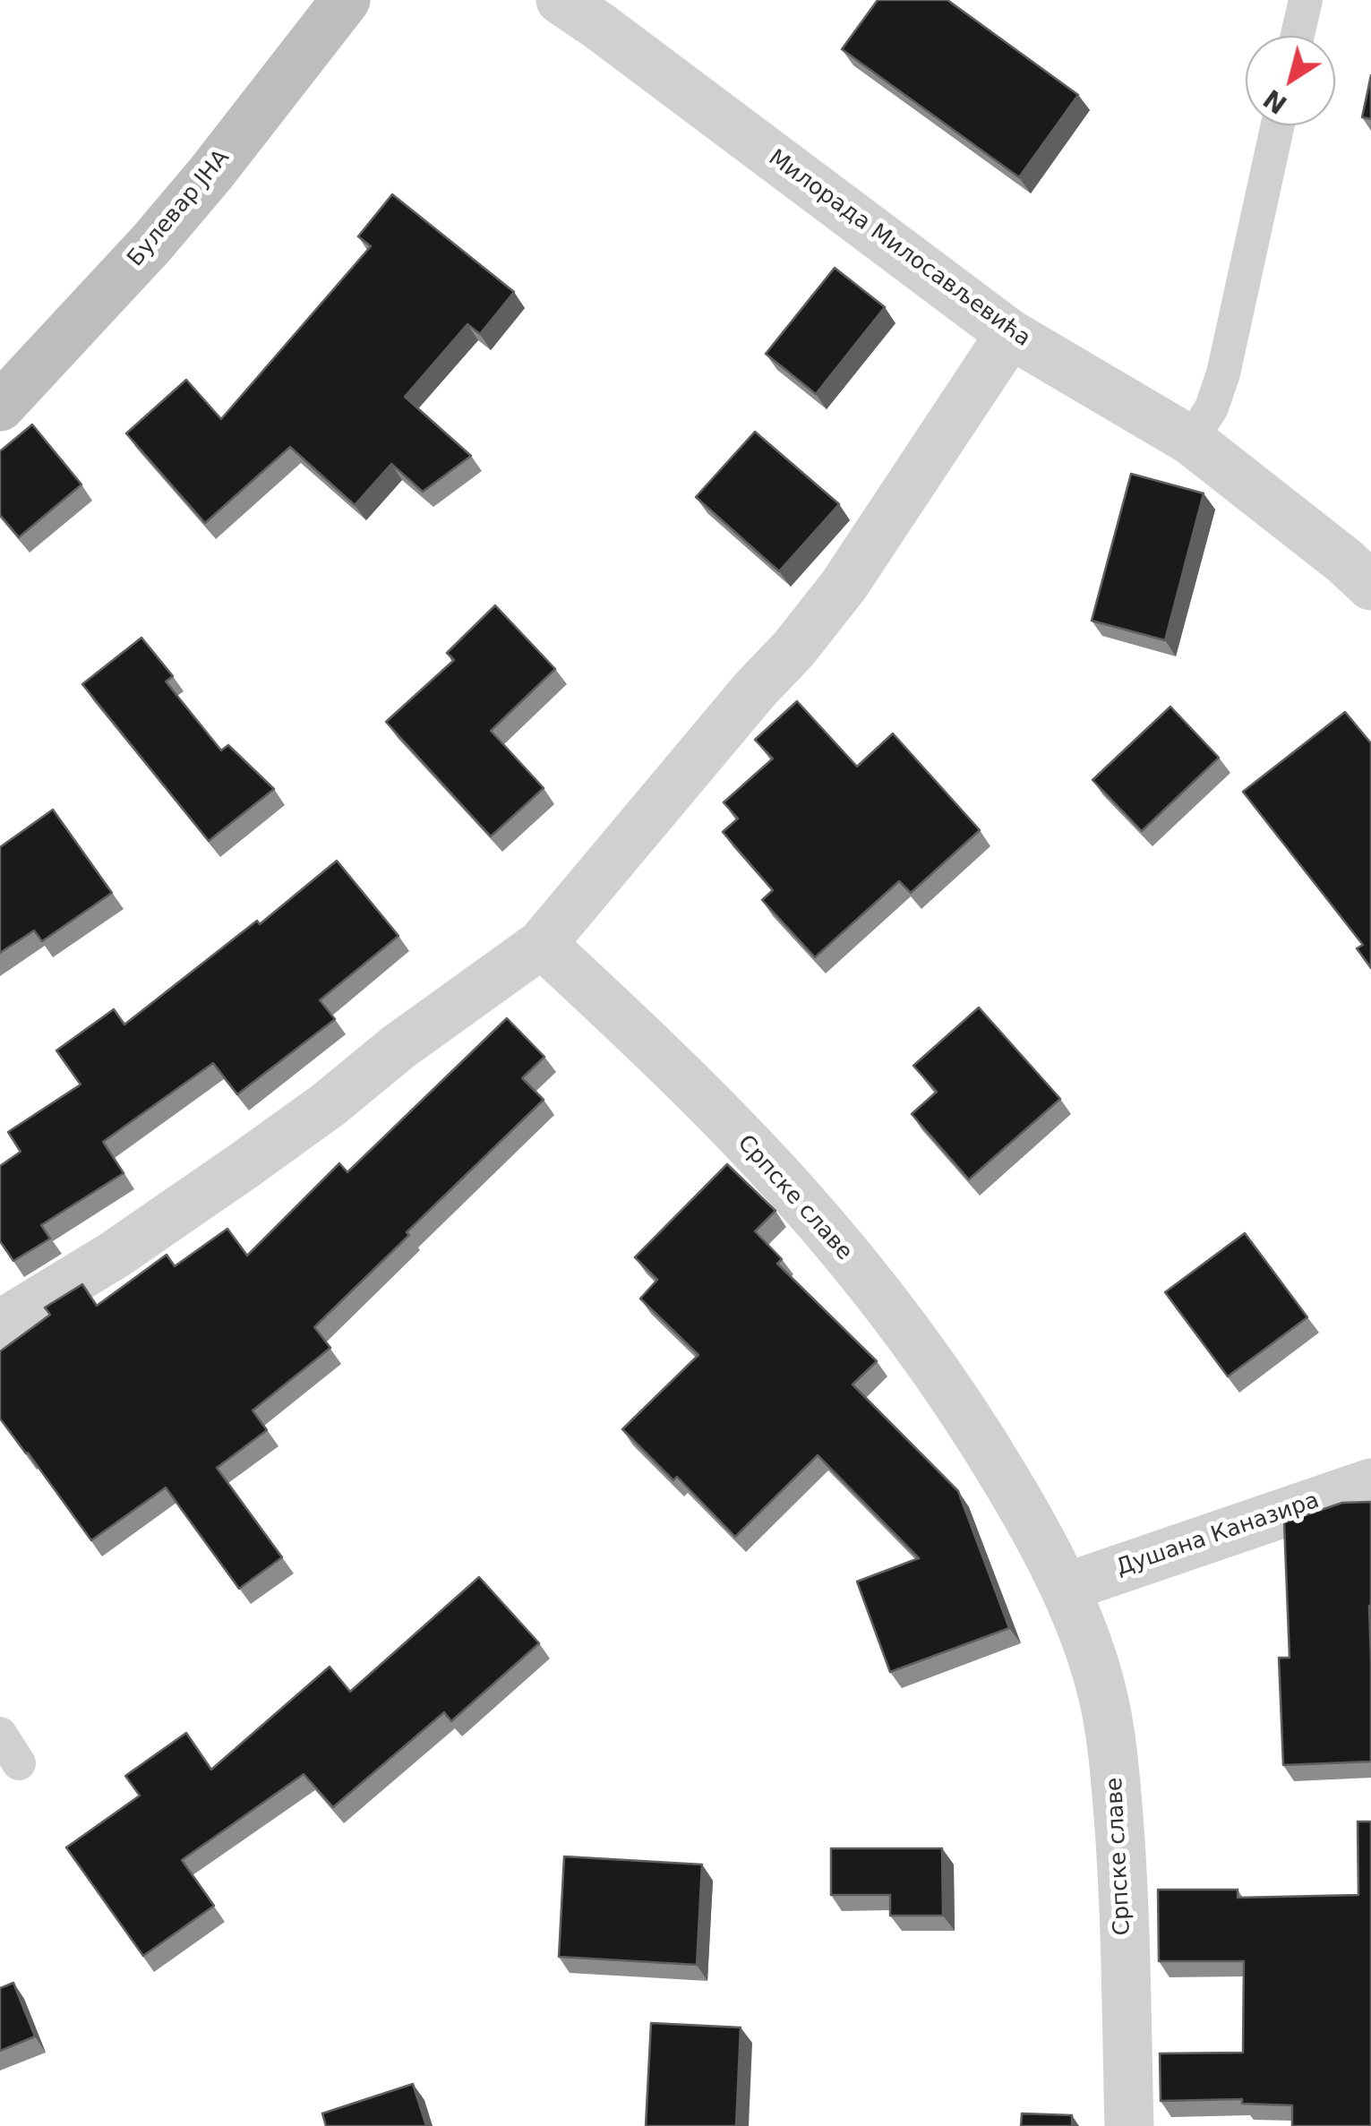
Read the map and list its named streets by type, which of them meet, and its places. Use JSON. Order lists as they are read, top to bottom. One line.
{"streets":{"main road":["Булевар ЈНА"],"street":["Милорада Милосављевића","Српске славе","Душана Каназира"]},"crossings":[["Српске славе","Душана Каназира"]],"north":"bottom left"}
